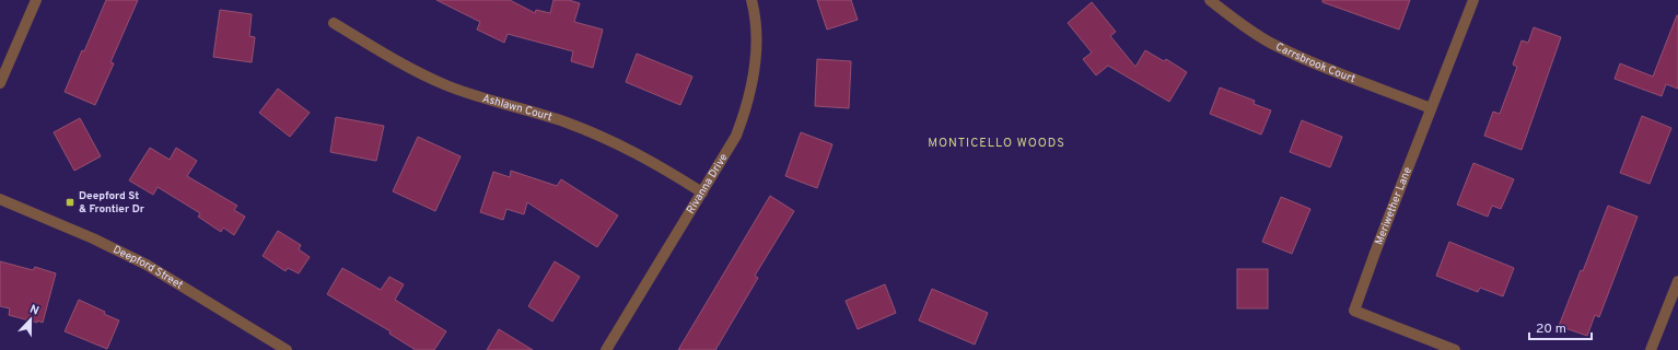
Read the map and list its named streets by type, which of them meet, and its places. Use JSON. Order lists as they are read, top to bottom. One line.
{"streets":{"street":["Carrsbrook Court","Ashlawn Court","Rivanna Drive","Meriwether Lane","Deepford Street"]},"crossings":[["Carrsbrook Court","Meriwether Lane"],["Ashlawn Court","Rivanna Drive"]],"districts":["MONTICELLO WOODS"],"places":{"transit":["Deepford St & Frontier Dr"]},"scale_bar":"20 m","north":"top"}
